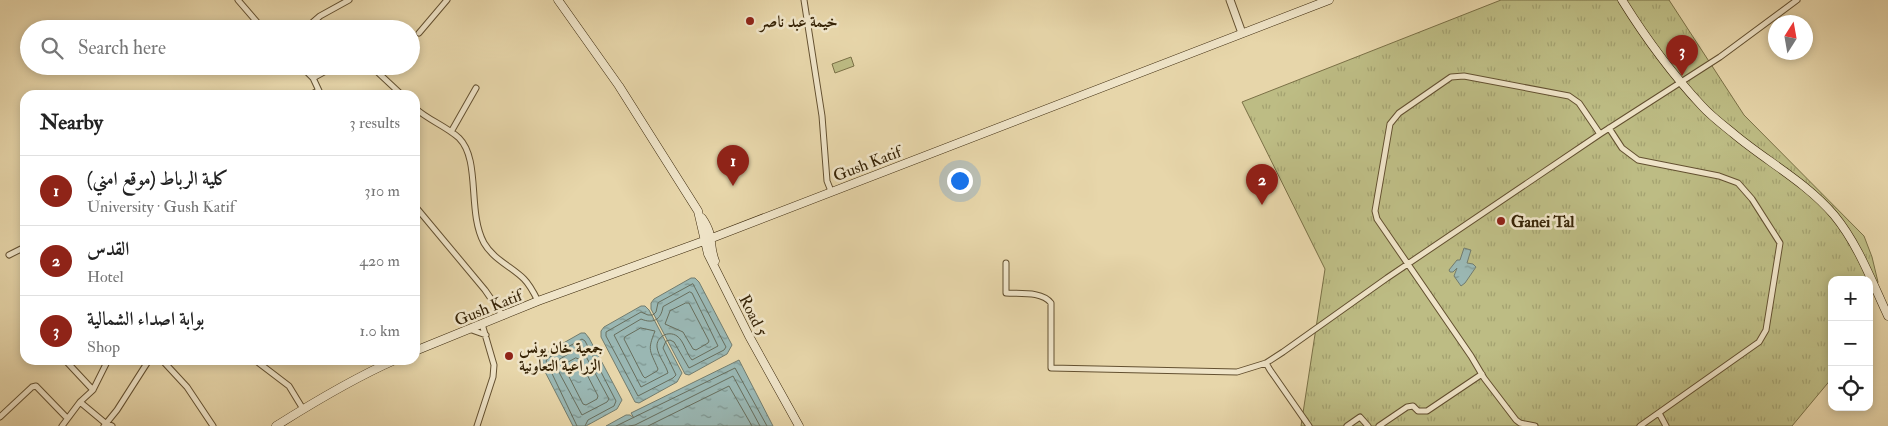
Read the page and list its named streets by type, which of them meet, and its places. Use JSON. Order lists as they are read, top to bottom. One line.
{"streets":{"main road":["Gush Katif","Road 5"]},"crossings":[["Gush Katif","Road 5"]],"places":["خيمة عبد ناصر","Ganei Tal","جمعية خان يونس الزراعية التعاونية"],"north":"top","page":{"search":"Search here","pins":["3","1","2"],"heading":["Nearby","3 results"],"list":[{"mark":"1","name":"كلية الرباط (موقع امني)","note":"University · Gush Katif","value":"310 m"},{"mark":"2","name":"القدس","note":"Hotel","value":"420 m"},{"mark":"3","name":"بوابة اصداء الشمالية","note":"Shop","value":"1.0 km"}],"map_buttons":["+","−"]}}
